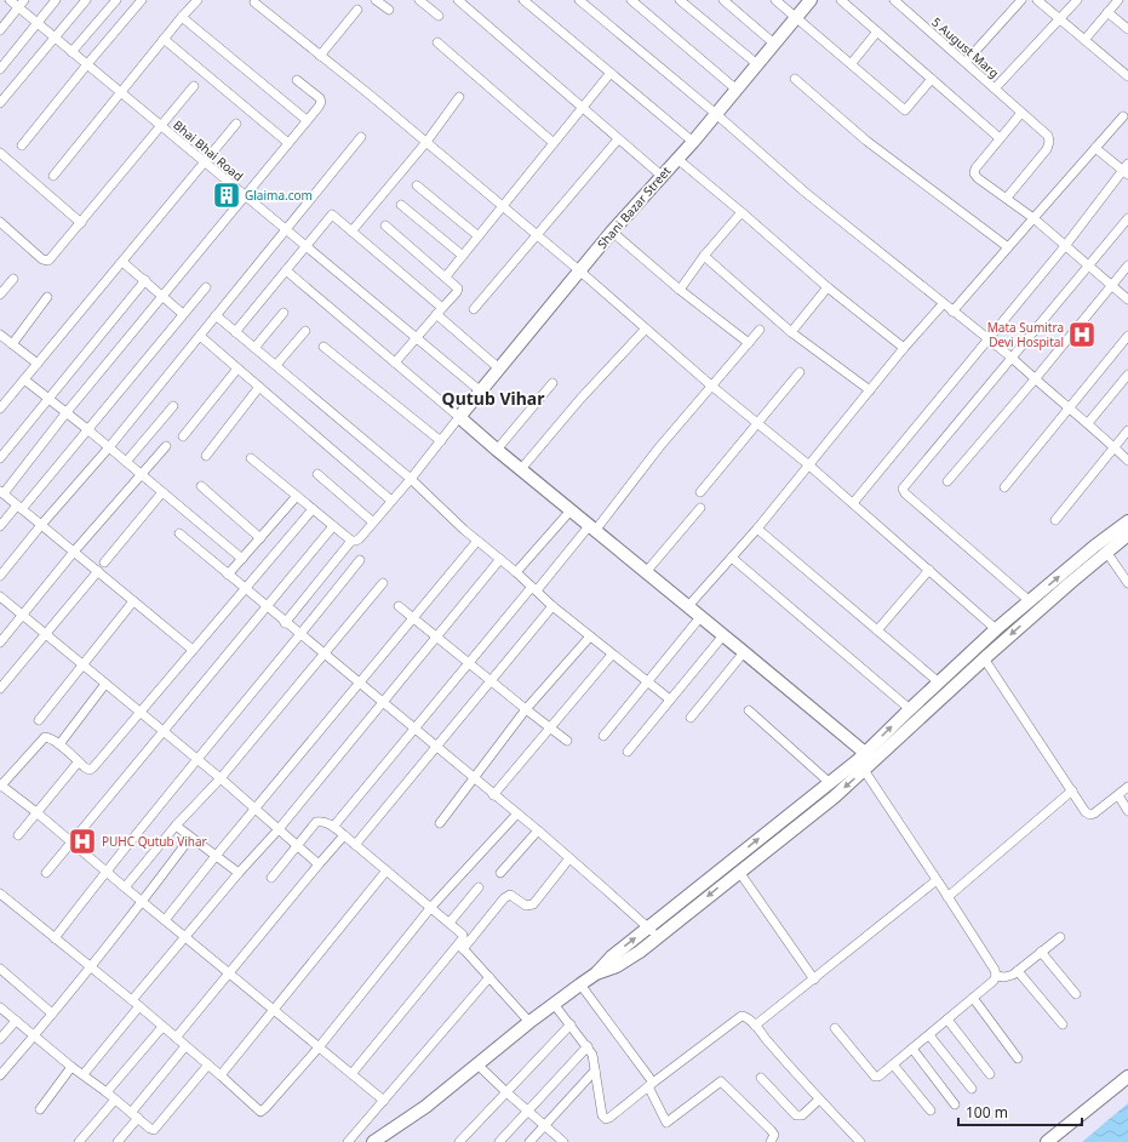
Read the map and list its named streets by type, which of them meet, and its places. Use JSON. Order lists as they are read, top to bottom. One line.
{"streets":{"street":["5 August Marg","Bhai Bhai Road","Shani Bazar Street"]},"crossings":[["Bhai Bhai Road","Shani Bazar Street"]],"districts":["Qutub Vihar"],"places":{"building":["Glaima.com"],"hospital":["Mata Sumitra Devi Hospital","PUHC Qutub Vihar"]},"scale_bar":"100 m"}
